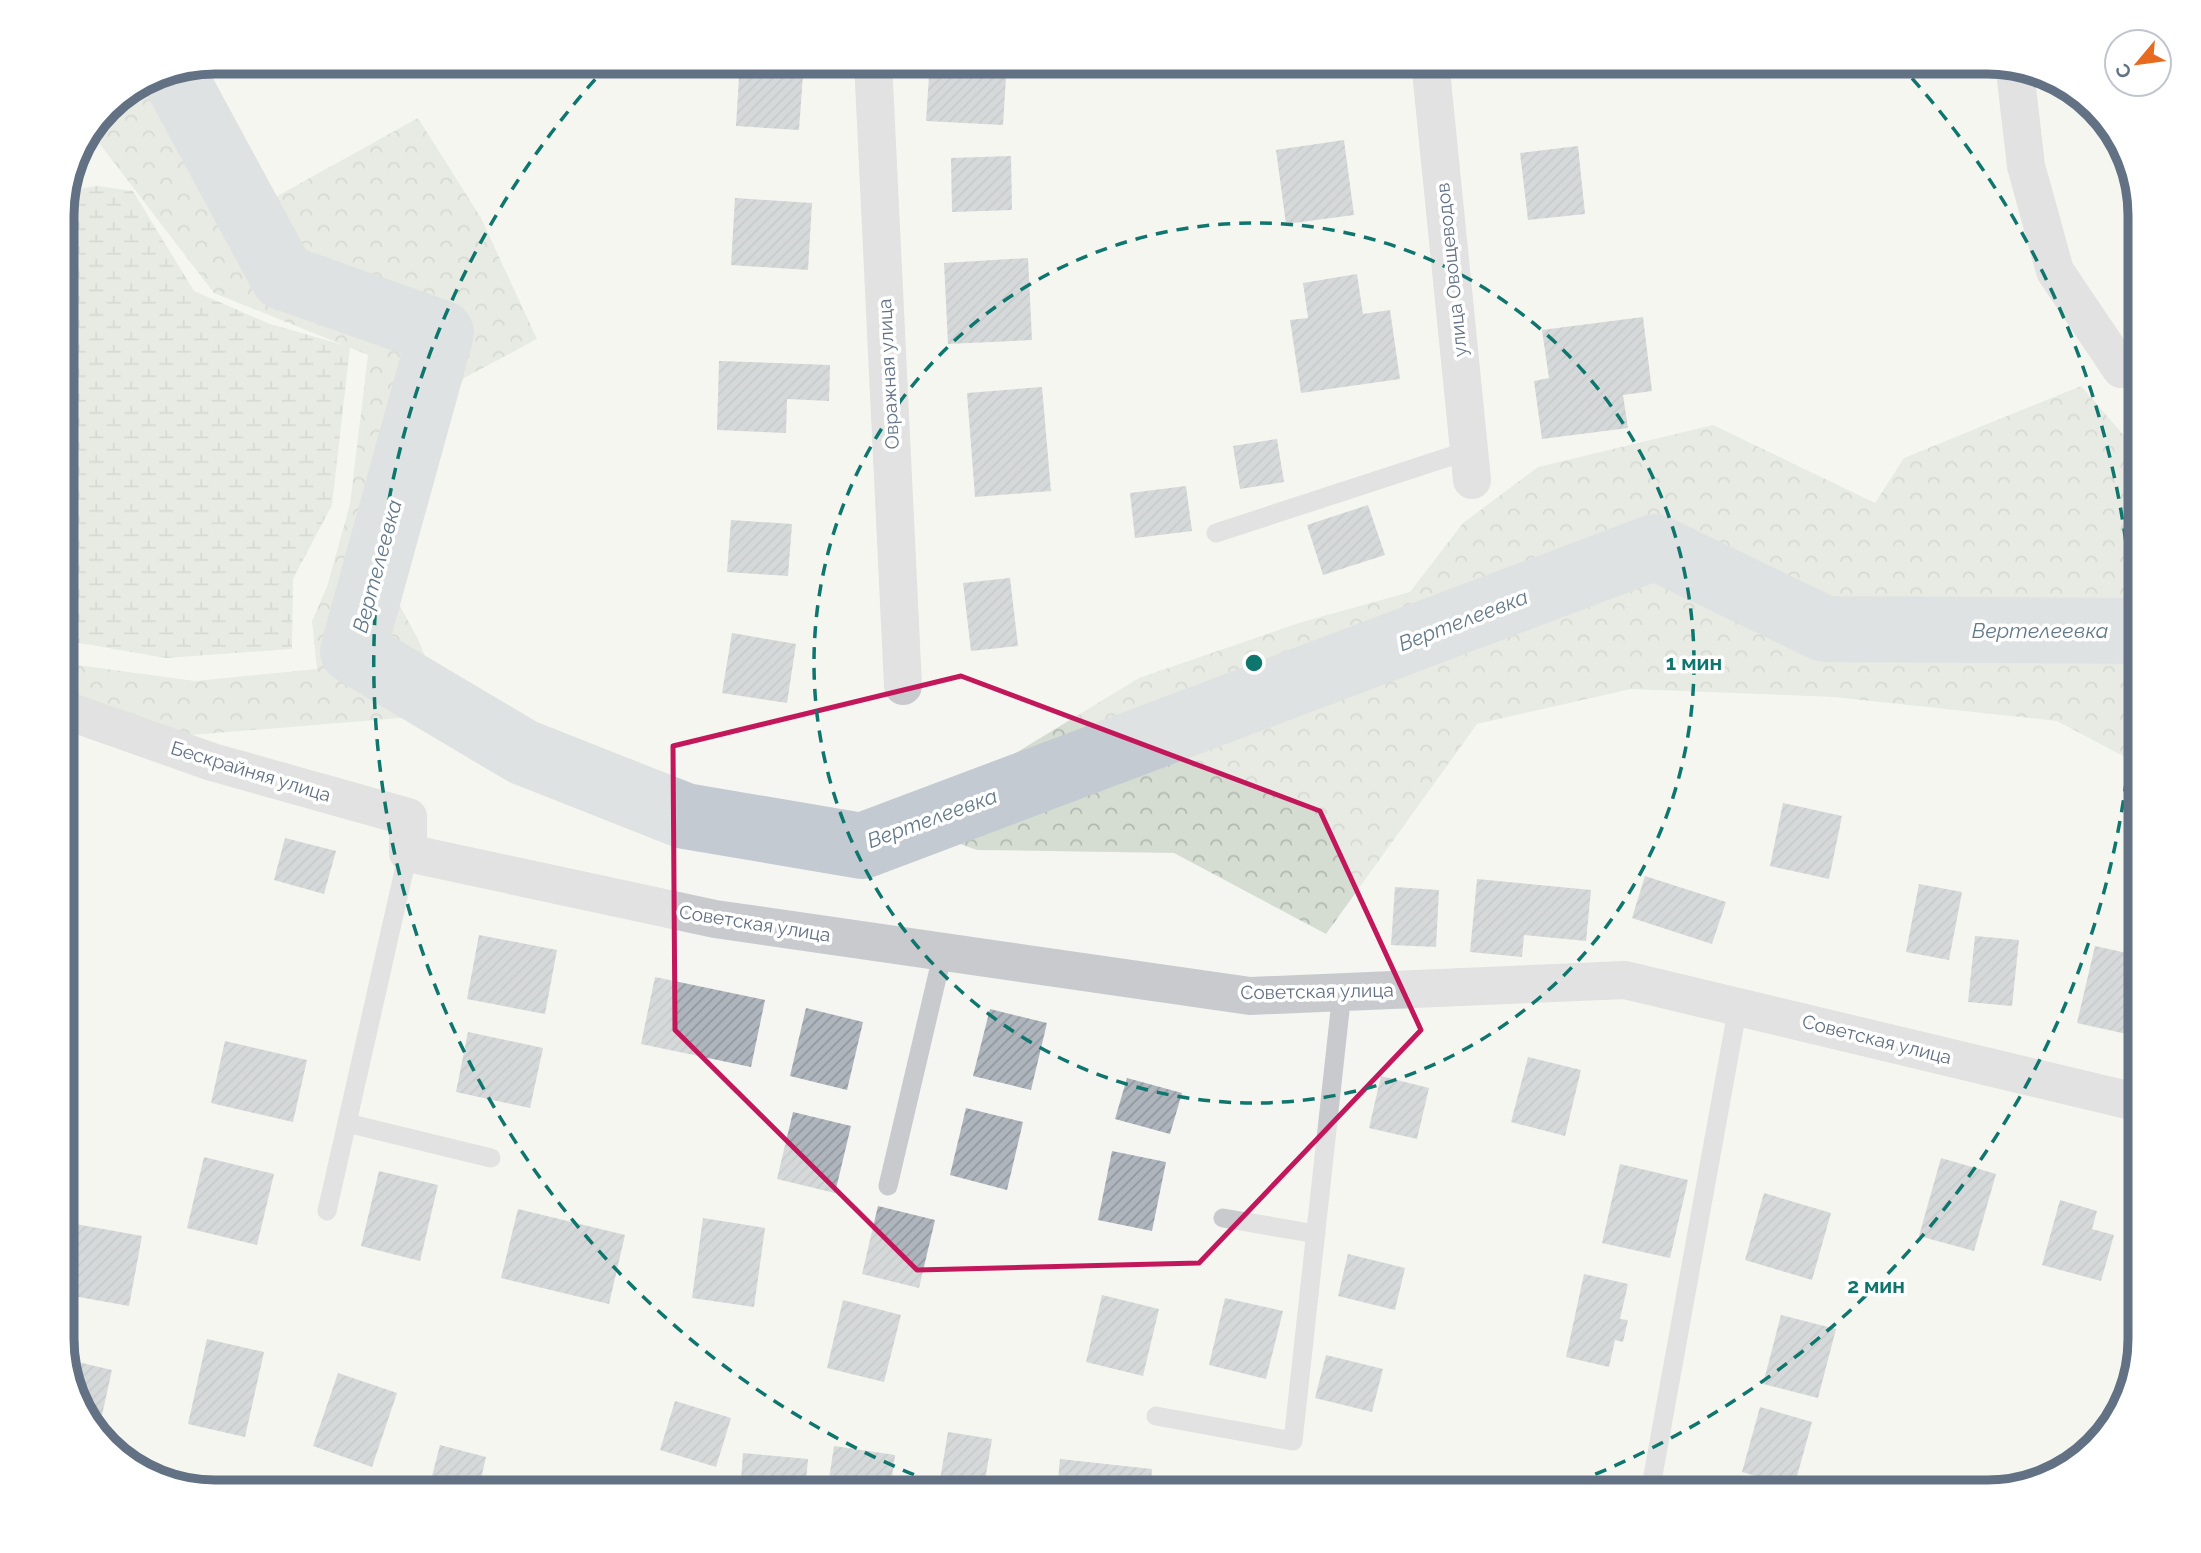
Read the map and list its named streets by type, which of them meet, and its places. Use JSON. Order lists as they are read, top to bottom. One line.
{"streets":{"street":["улица Овощеводов","Овражная улица","Бескрайняя улица","Советская улица"]},"crossings":[["Бескрайняя улица","Советская улица"]],"water":["Вертелеевка"],"north":"bottom left","rings":["1 мин","2 мин"]}
